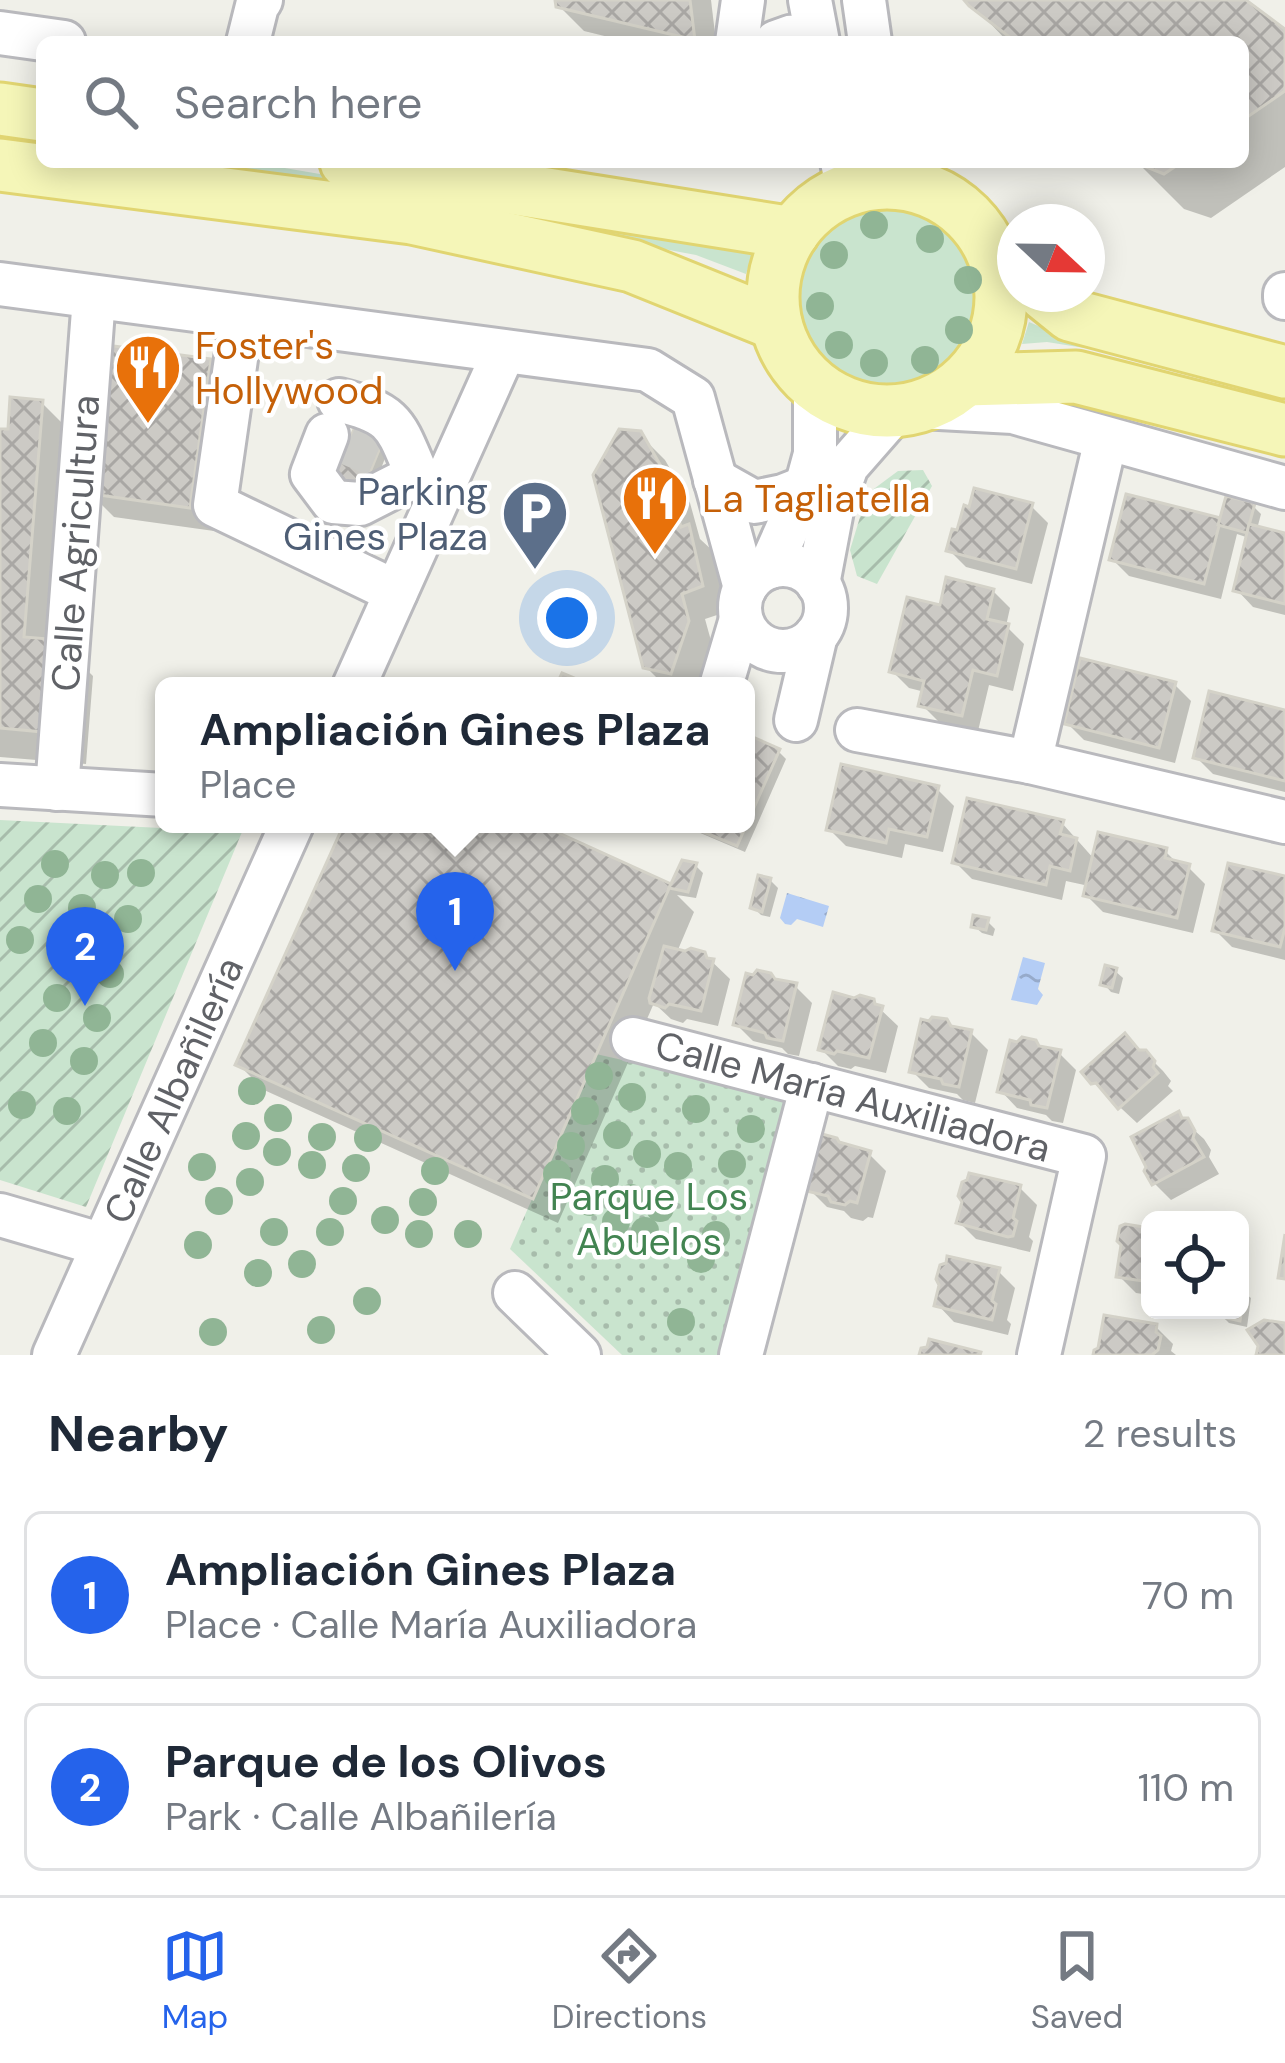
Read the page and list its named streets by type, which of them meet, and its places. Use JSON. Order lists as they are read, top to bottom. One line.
{"streets":{"street":["Calle Agricultura","Calle Albañilería","Calle María Auxiliadora"]},"parks":["Parque Los Abuelos"],"places":{"restaurant":["Foster's Hollywood","La Tagliatella"],"parking":["Parking Gines Plaza"]},"north":"right","page":{"search":"Search here","popup":["Ampliación Gines Plaza","Place"],"pins":["1","2"],"heading":["Nearby","2 results"],"list":[{"mark":"1","name":"Ampliación Gines Plaza","note":"Place · Calle María Auxiliadora","value":"70 m"},{"mark":"2","name":"Parque de los Olivos","note":"Park · Calle Albañilería","value":"110 m"}],"nav":["Map","Directions","Saved"]}}
